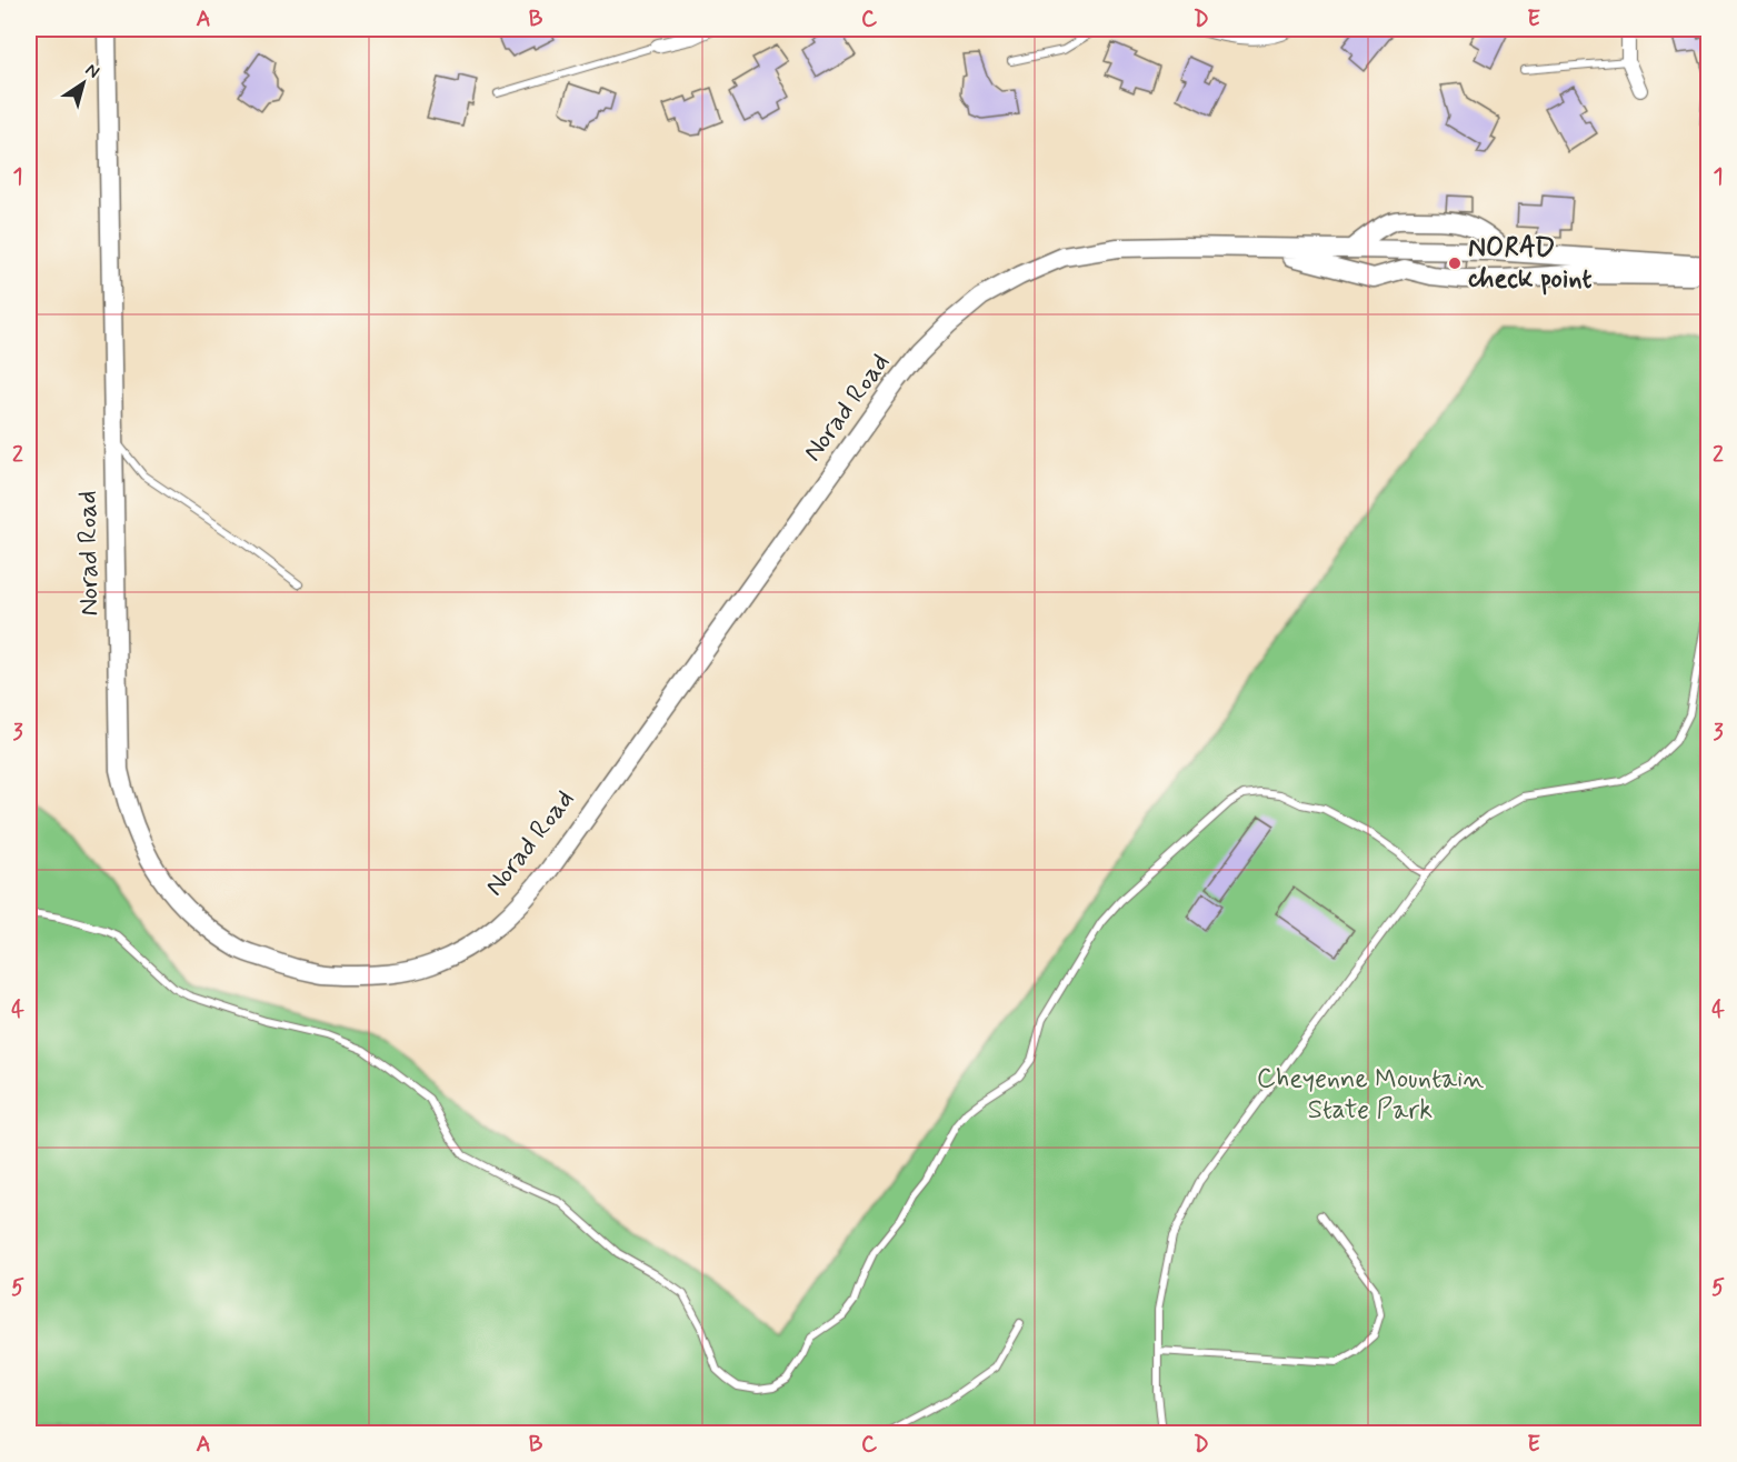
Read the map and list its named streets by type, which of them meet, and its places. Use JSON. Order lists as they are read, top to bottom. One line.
{"streets":{"street":["Norad Road"]},"parks":["Cheyenne Mountain State Park"],"places":["NORAD check point"],"north":"top right","grid":{"columns":["A","B","C","D","E"],"rows":["1","2","3","4","5"]}}
